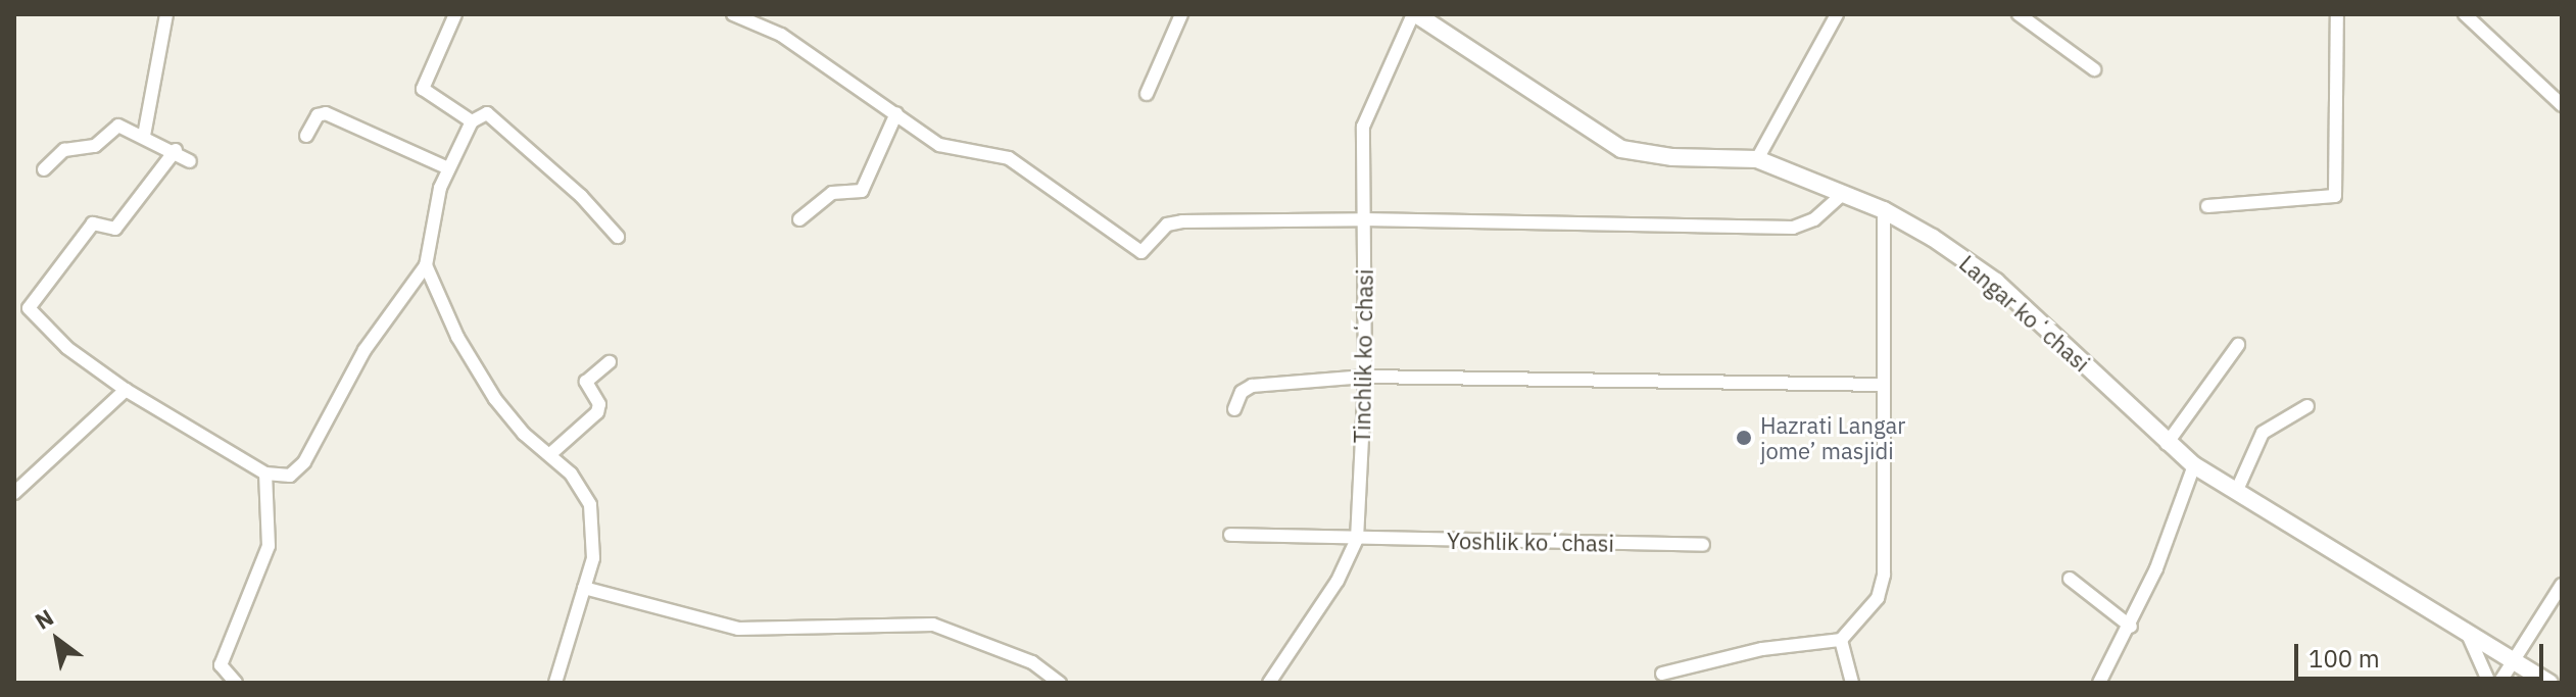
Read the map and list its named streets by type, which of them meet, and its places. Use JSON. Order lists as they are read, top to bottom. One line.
{"streets":{"street":["Langar koʻchasi","Tinchlik koʻchasi","Yoshlik koʻchasi"]},"crossings":[["Langar koʻchasi","Tinchlik koʻchasi"],["Tinchlik koʻchasi","Yoshlik koʻchasi"]],"places":["Hazrati Langar jome’ masjidi"],"scale_bar":"100 m","north":"top left"}
